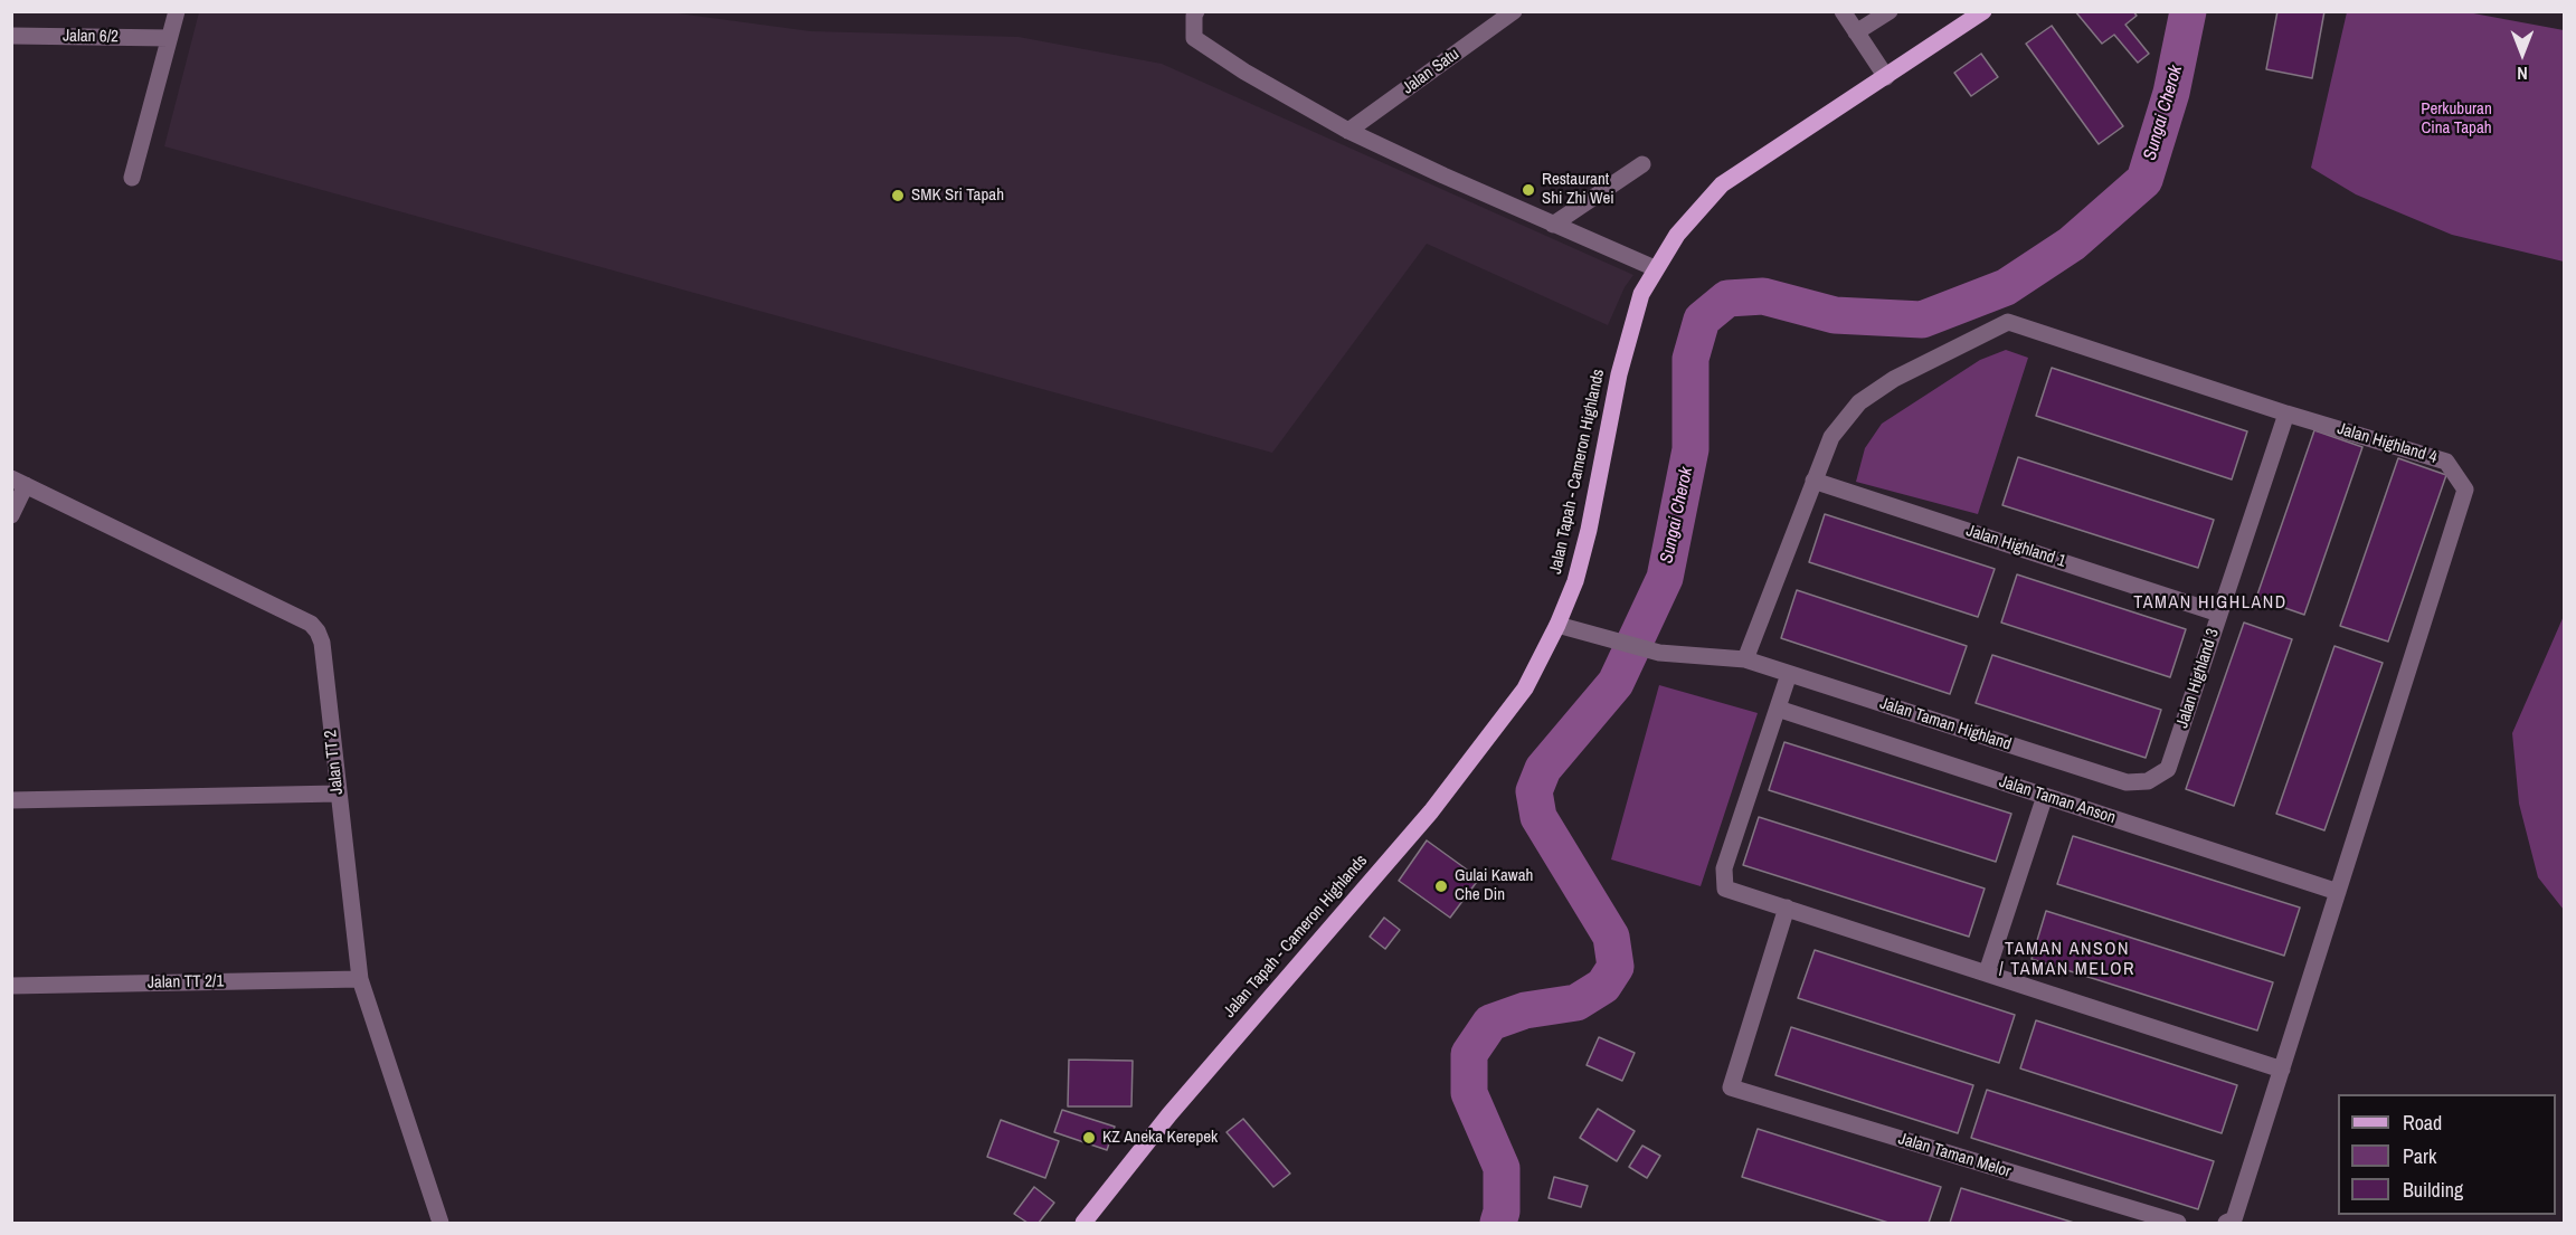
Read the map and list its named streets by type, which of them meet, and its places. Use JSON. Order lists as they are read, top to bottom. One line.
{"streets":{"main road":["Jalan Tapah - Cameron Highlands"],"street":["Jalan 6/2","Jalan Satu","Jalan Highland 4","Jalan Highland 1","Jalan Highland 3","Jalan Taman Highland","Jalan TT 2","Jalan Taman Anson","Jalan TT 2/1","Jalan Taman Melor"]},"crossings":[["Jalan Highland 4","Jalan Highland 1"],["Jalan Highland 4","Jalan Highland 3"],["Jalan Highland 4","Jalan Taman Anson"],["Jalan Tapah - Cameron Highlands","Jalan Taman Highland"],["Jalan Highland 1","Jalan Highland 3"],["Jalan Highland 3","Jalan Taman Highland"],["Jalan TT 2","Jalan TT 2/1"]],"districts":["TAMAN HIGHLAND","TAMAN ANSON / TAMAN MELOR"],"water":["Sungai Cherok"],"parks":["Perkuburan Cina Tapah"],"places":["Restaurant Shi Zhi Wei","SMK Sri Tapah","Gulai Kawah Che Din","KZ Aneka Kerepek"],"legend":["Road","Park","Building"],"north":"bottom"}
